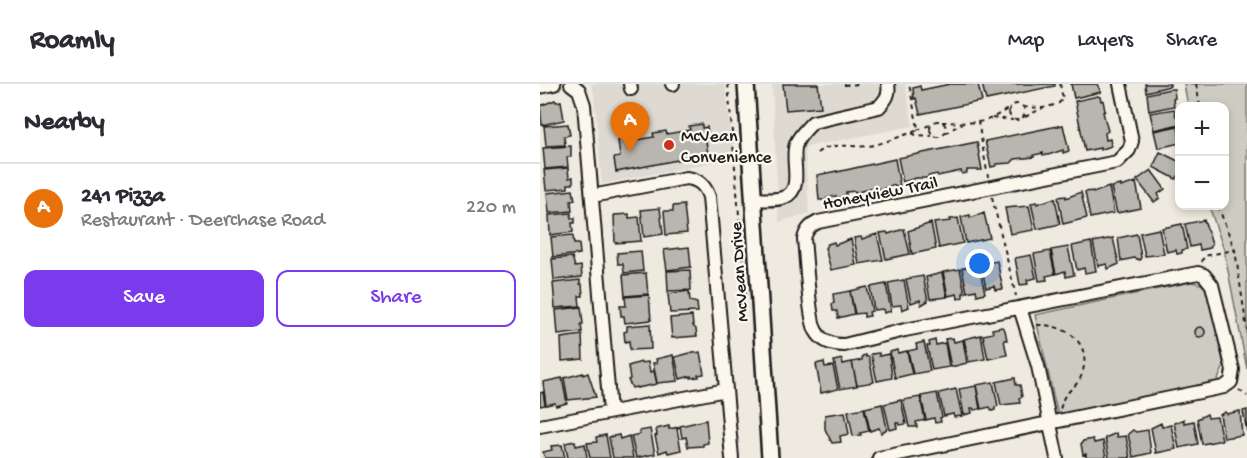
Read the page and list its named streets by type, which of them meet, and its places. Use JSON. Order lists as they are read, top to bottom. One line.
{"streets":{"main road":["McVean Drive"],"street":["Honeyview Trail"]},"places":["McVean Convenience"],"page":{"header":"Roamly","nav":["Map","Layers","Share"],"heading":"Nearby","map_buttons":["+","−"],"pins":"A","list":[{"mark":"A","name":"241 Pizza","note":"Restaurant · Deerchase Road","value":"220 m"}],"buttons":["Save","Share"]}}
